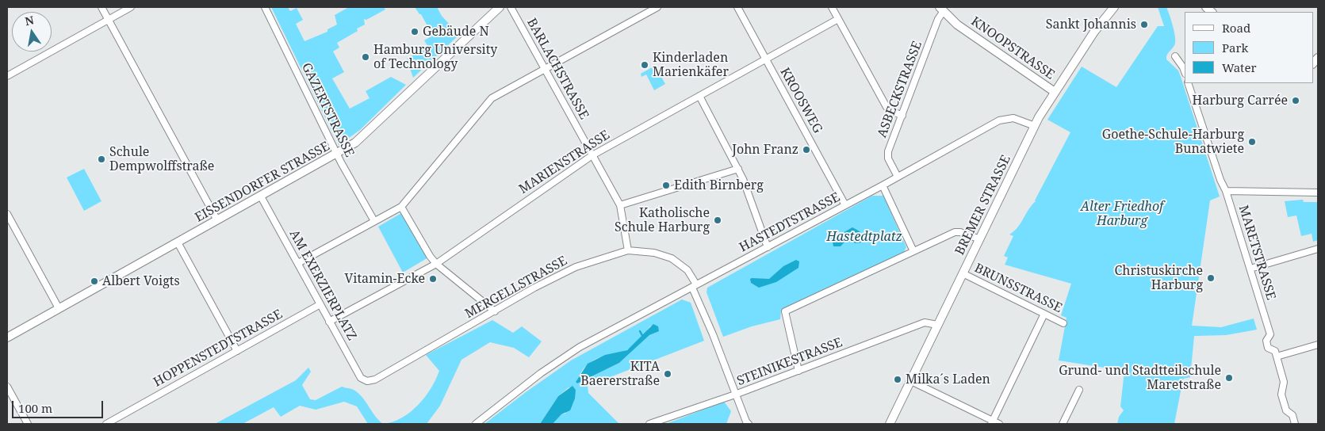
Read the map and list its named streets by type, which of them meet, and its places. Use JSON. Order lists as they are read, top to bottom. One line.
{"streets":{"main road":["KNOOPSTRASSE","EISSENDORFER STRASSE","BREMER STRASSE"],"street":["BARLACHSTRASSE","ASBECKSTRASSE","KROOSWEG","GAZERTSTRASSE","MARIENSTRASSE","HASTEDTSTRASSE","MARETSTRASSE","AM EXERZIERPLATZ","MERGELLSTRASSE","BRUNSSTRASSE","HOPPENSTEDTSTRASSE","STEINIKESTRASSE"]},"crossings":[["KNOOPSTRASSE","ASBECKSTRASSE"],["KNOOPSTRASSE","BREMER STRASSE"],["BARLACHSTRASSE","MARIENSTRASSE"],["BARLACHSTRASSE","MERGELLSTRASSE"],["ASBECKSTRASSE","HASTEDTSTRASSE"],["KROOSWEG","MARIENSTRASSE"],["KROOSWEG","HASTEDTSTRASSE"],["GAZERTSTRASSE","EISSENDORFER STRASSE"],["MARIENSTRASSE","AM EXERZIERPLATZ"],["EISSENDORFER STRASSE","AM EXERZIERPLATZ"],["BREMER STRASSE","HASTEDTSTRASSE"],["BREMER STRASSE","BRUNSSTRASSE"],["BREMER STRASSE","STEINIKESTRASSE"],["HASTEDTSTRASSE","MERGELLSTRASSE"],["AM EXERZIERPLATZ","MERGELLSTRASSE"],["AM EXERZIERPLATZ","HOPPENSTEDTSTRASSE"],["MERGELLSTRASSE","STEINIKESTRASSE"]],"parks":["Alter Friedhof Harburg","Hastedtplatz"],"places":["Sankt Johannis","Gebäude N","Hamburg University of Technology","Kinderladen Marienkäfer","Harburg Carrée","Goethe-Schule-Harburg Bunatwiete","John Franz","Schule Dempwolffstraße","Edith Birnberg","Katholische Schule Harburg","Christuskirche Harburg","Vitamin-Ecke","Albert Voigts","KITA Baererstraße","Grund‐ und Stadtteilschule Maretstraße","Milka´s Laden"],"legend":["Road","Park","Water"],"scale_bar":"100 m","north":"top"}
